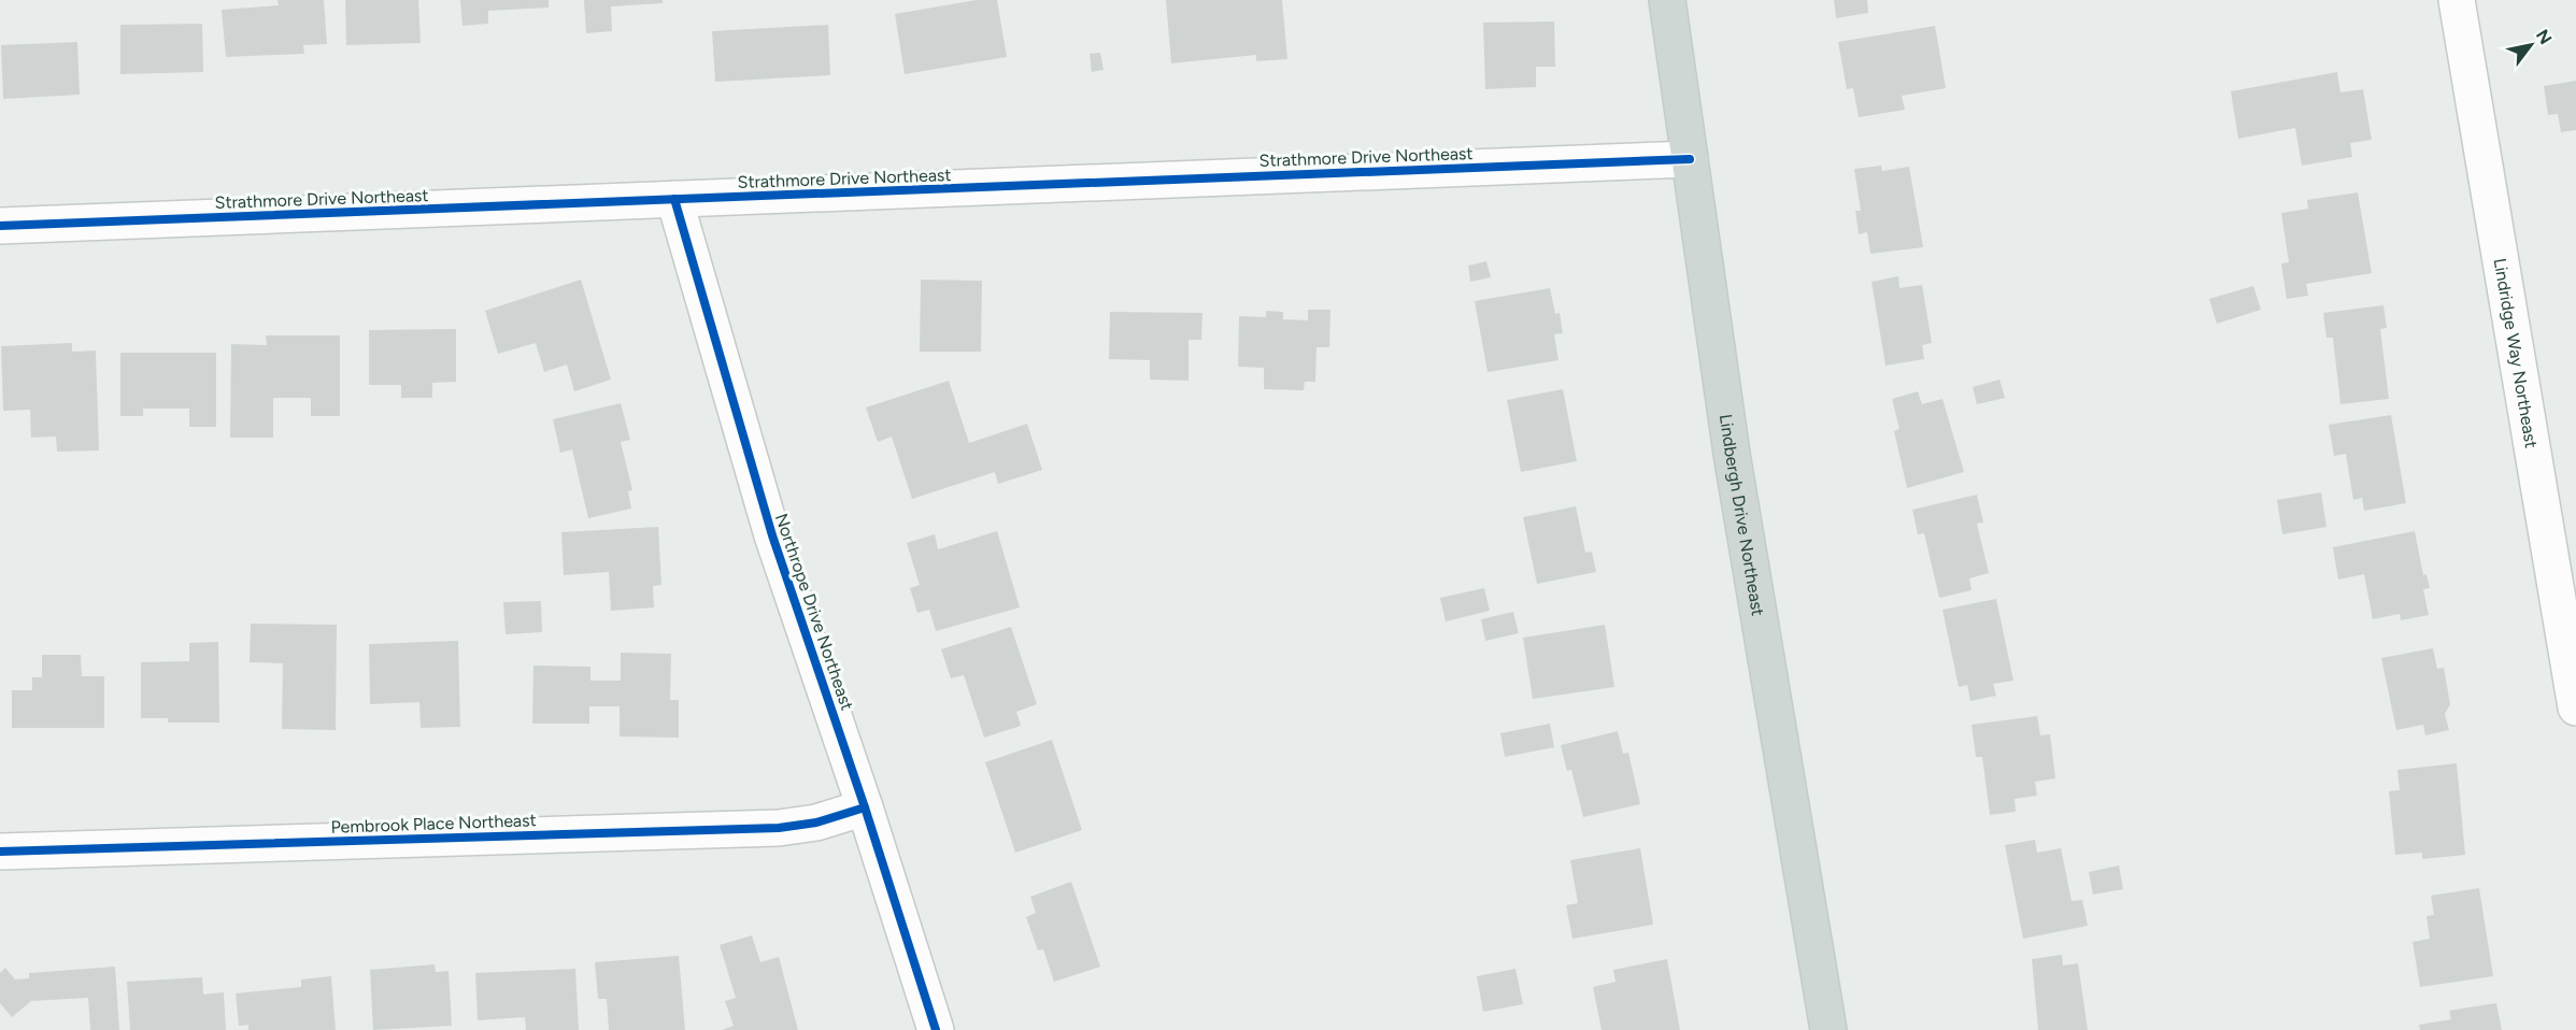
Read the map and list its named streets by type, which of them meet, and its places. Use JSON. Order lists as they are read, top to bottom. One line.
{"streets":{"main road":["Lindbergh Drive Northeast"],"street":["Strathmore Drive Northeast","Lindridge Way Northeast","Northrope Drive Northeast","Pembrook Place Northeast"]},"crossings":[["Strathmore Drive Northeast","Lindbergh Drive Northeast"],["Strathmore Drive Northeast","Northrope Drive Northeast"],["Northrope Drive Northeast","Pembrook Place Northeast"]],"north":"top right"}
